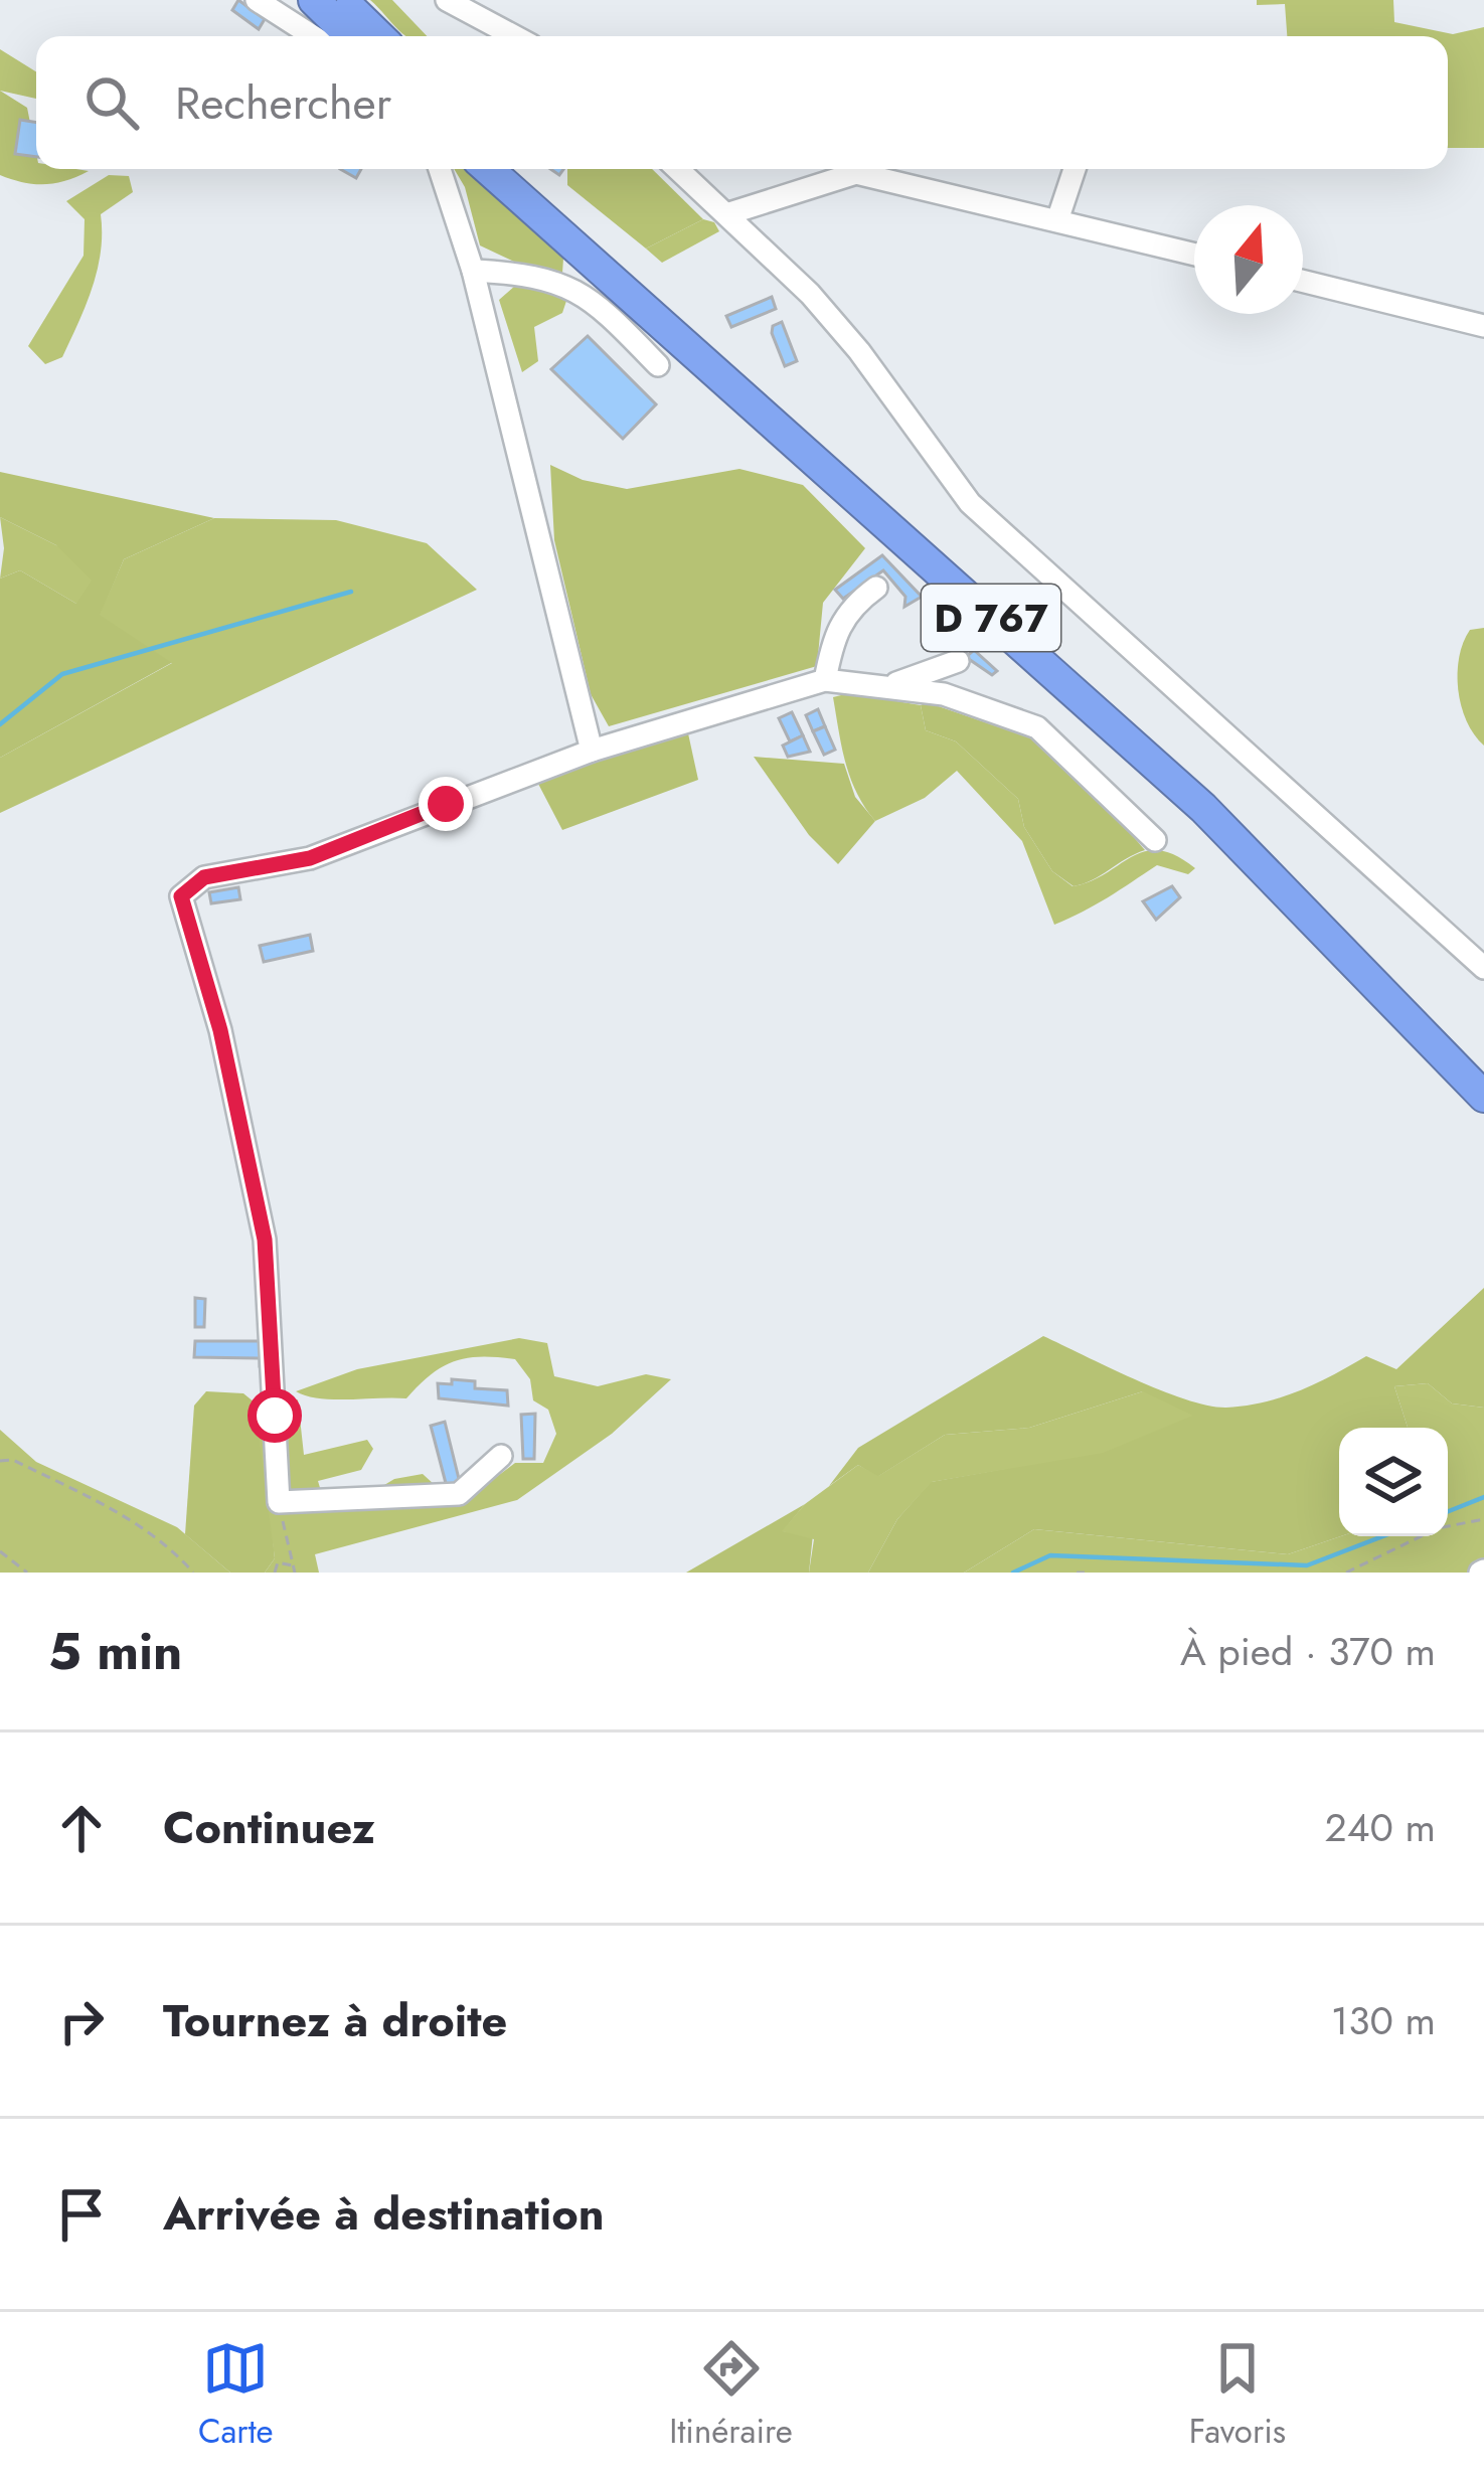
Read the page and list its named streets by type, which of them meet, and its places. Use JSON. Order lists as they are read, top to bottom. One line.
{"streets":{"highway":["D 767"]},"north":"top","page":{"search":"Rechercher","heading":["5 min","À pied · 370 m"],"list":[["Continuez","240 m"],["Tournez à droite","130 m"],"Arrivée à destination"],"nav":["Carte","Itinéraire","Favoris"]}}
